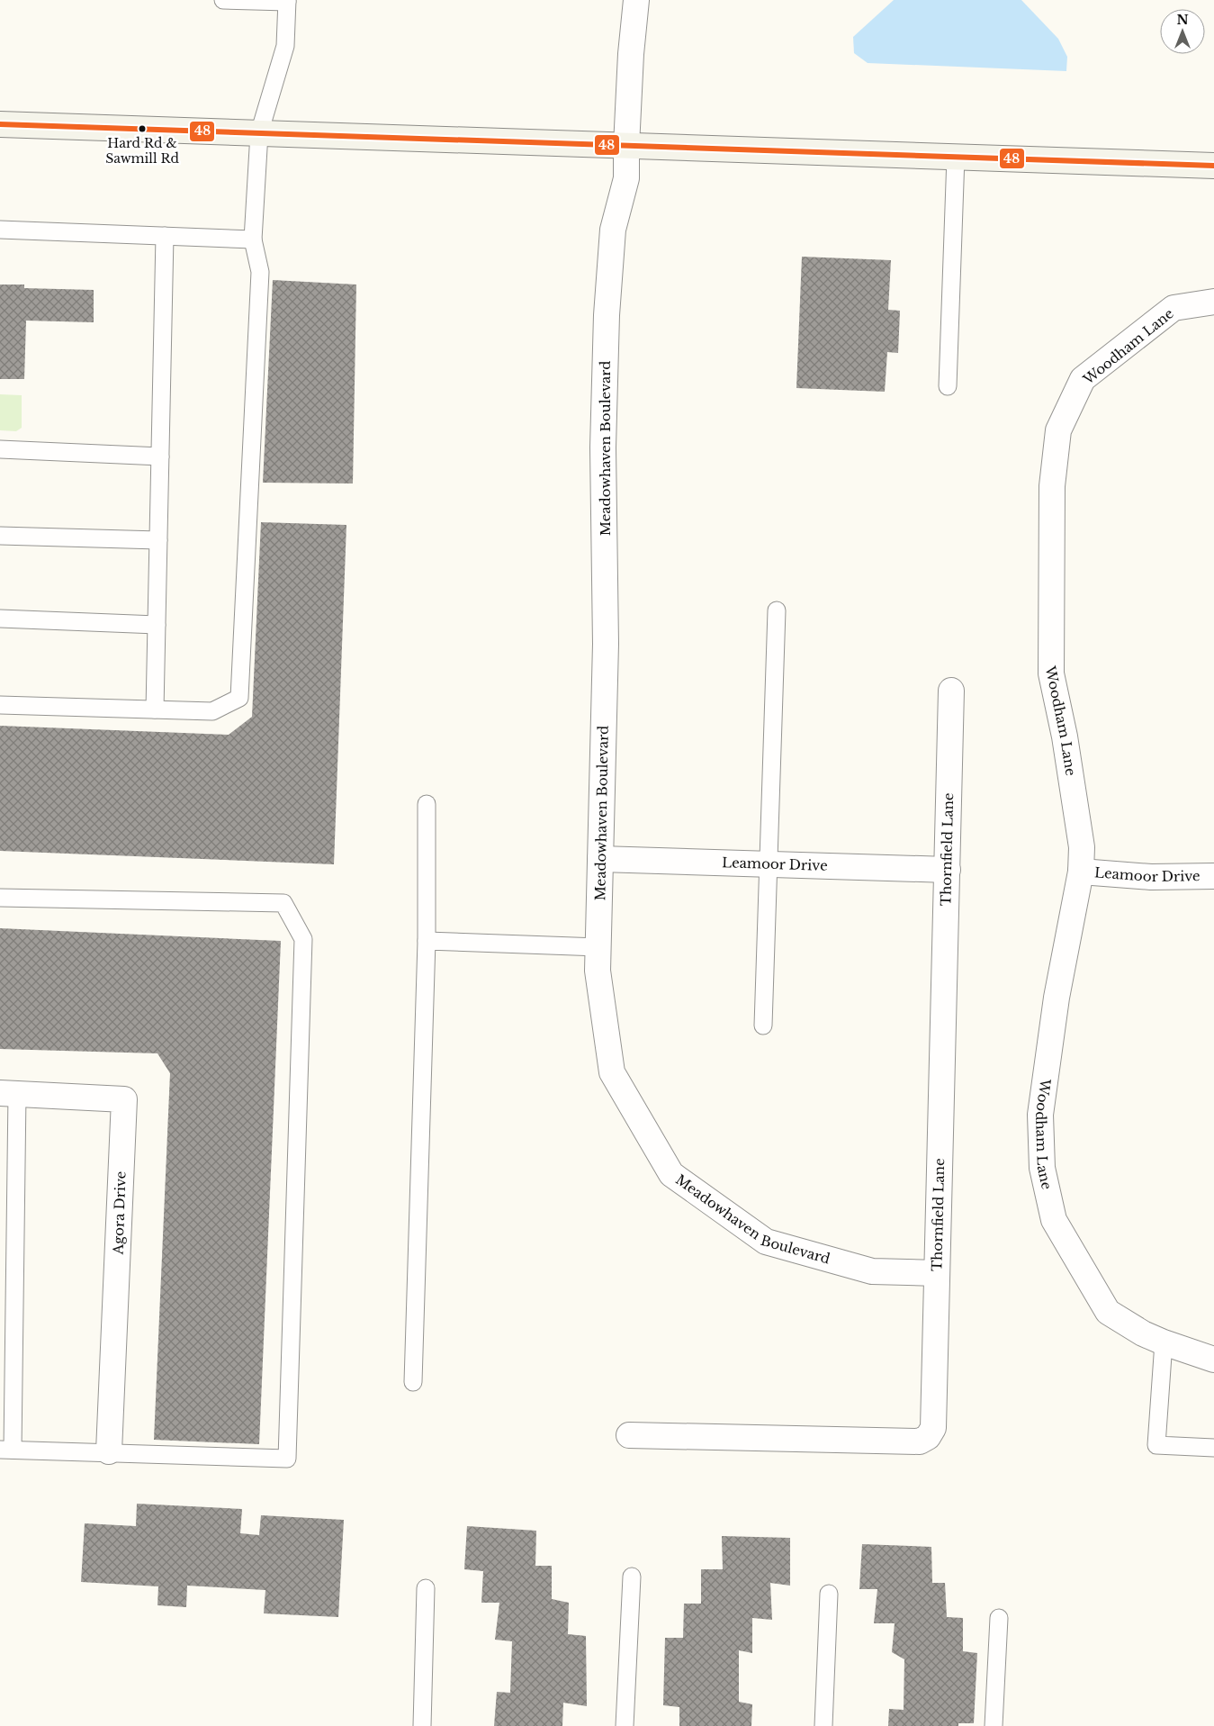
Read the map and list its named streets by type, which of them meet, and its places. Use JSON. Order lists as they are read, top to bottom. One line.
{"streets":{"street":["Woodham Lane","Meadowhaven Boulevard","Thornfield Lane","Leamoor Drive","Agora Drive"]},"crossings":[["Woodham Lane","Leamoor Drive"],["Meadowhaven Boulevard","Thornfield Lane"],["Meadowhaven Boulevard","Leamoor Drive"],["Thornfield Lane","Leamoor Drive"]],"places":["Hard Rd & Sawmill Rd"],"lines":["transit line 48"],"north":"top"}
